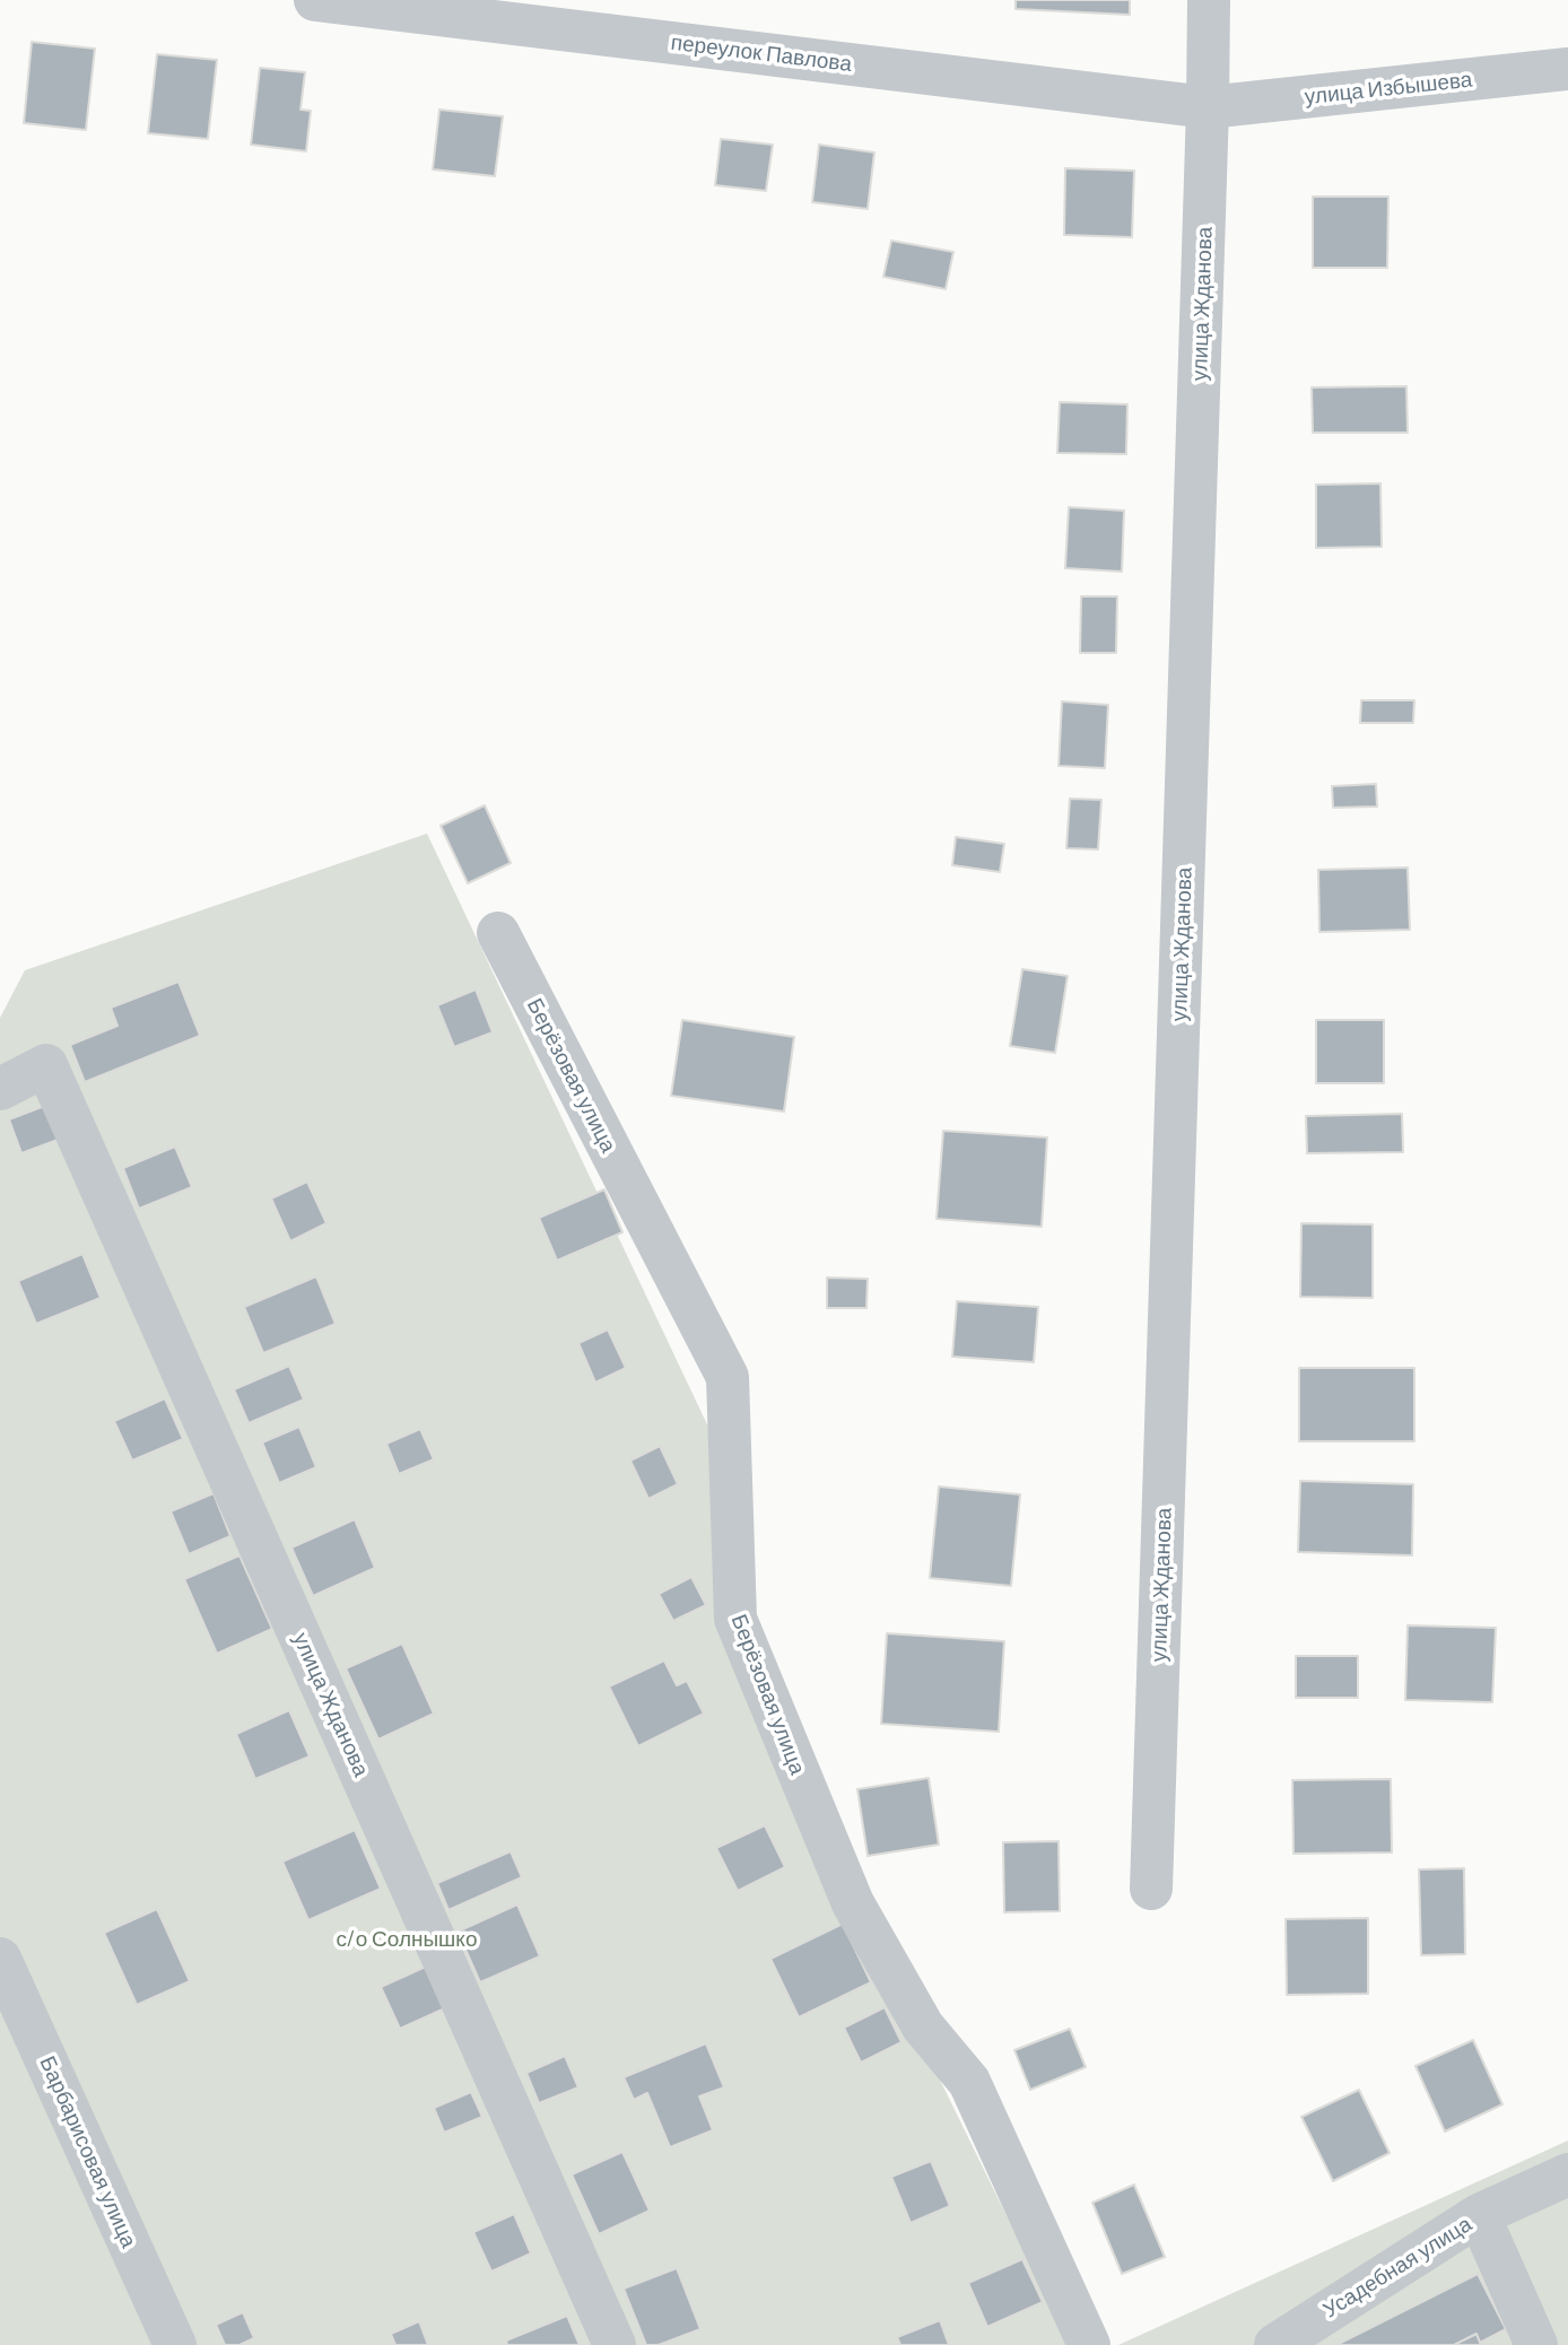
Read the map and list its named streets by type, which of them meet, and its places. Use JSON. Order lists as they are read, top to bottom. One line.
{"streets":{"street":["переулок Павлова","улица Избышева","улица Жданова","Берёзовая улица","Барбарисовая улица","Усадебная улица"]},"crossings":[["переулок Павлова","улица Избышева"],["переулок Павлова","улица Жданова"],["улица Избышева","улица Жданова"]],"parks":["с/о Солнышко"]}
